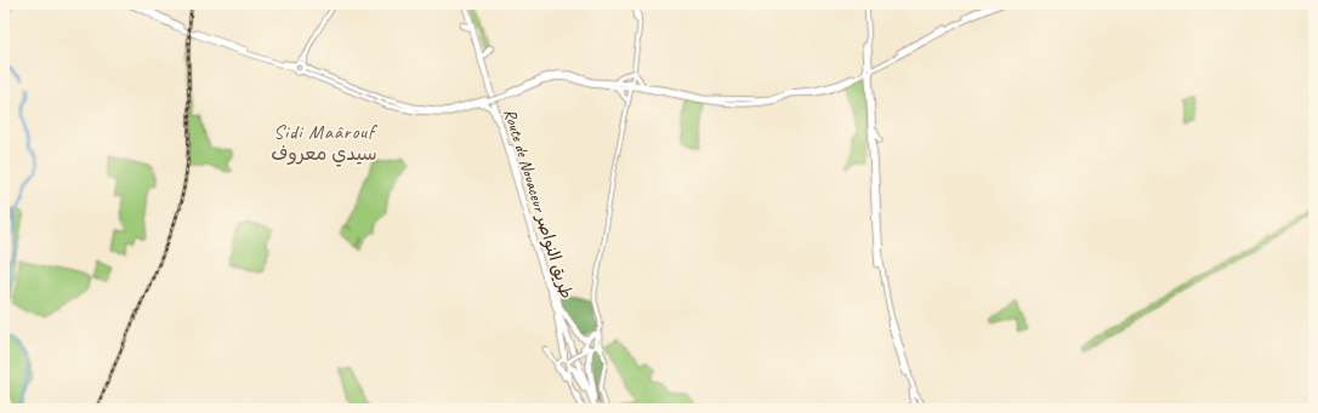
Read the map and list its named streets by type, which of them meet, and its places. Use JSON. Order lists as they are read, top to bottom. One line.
{"streets":{"highway":["Route de Nouaceur طريق النواصر"]},"districts":["Sidi Maârouf سيدي معروف"]}
